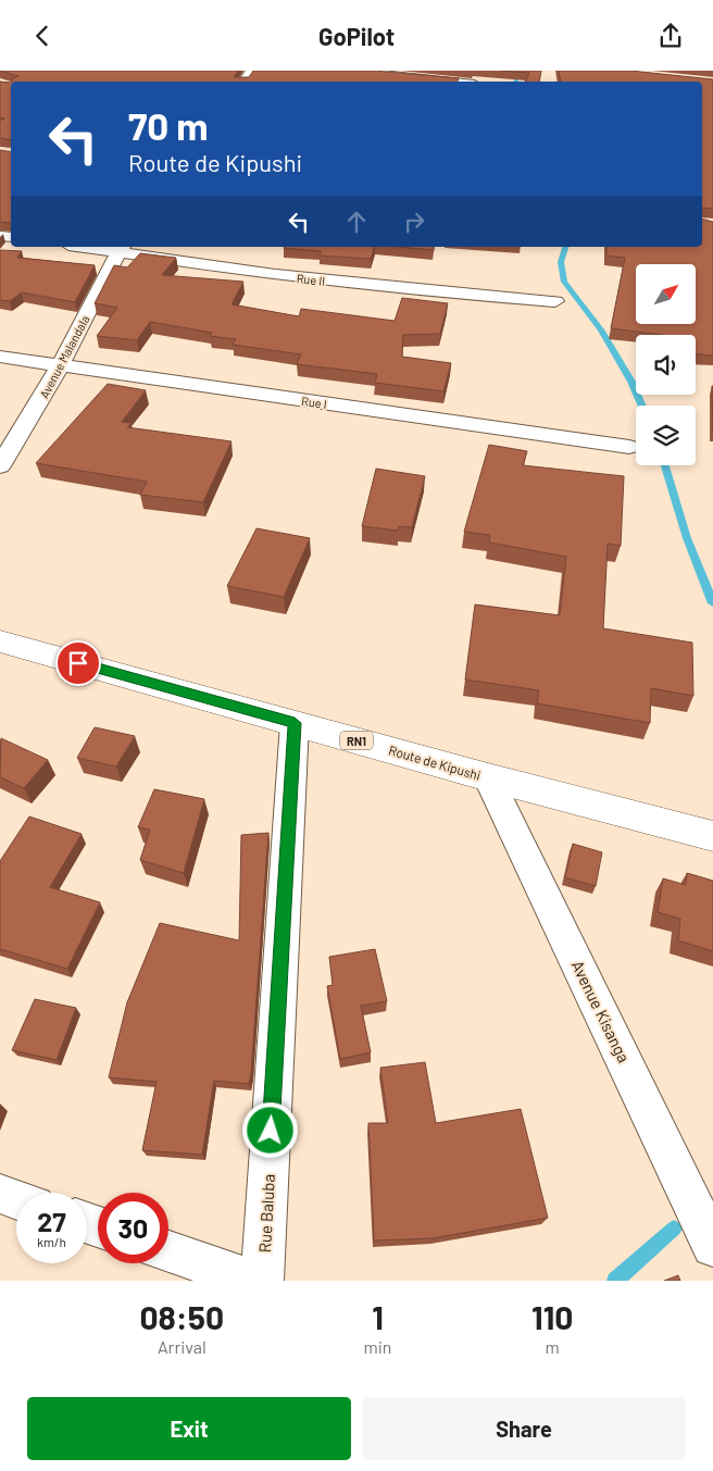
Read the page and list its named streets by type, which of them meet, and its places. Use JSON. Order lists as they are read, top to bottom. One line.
{"streets":{"highway":["RN1","Route de Kipushi"],"street":["Rue II","Avenue Malandala","Rue I","Avenue Kisanga","Rue Baluba"]},"crossings":[["Rue II","Avenue Malandala"],["Avenue Malandala","Rue I"],["Route de Kipushi","Avenue Kisanga"],["Route de Kipushi","Rue Baluba"]],"north":"top right","page":{"header":"GoPilot","turn":["70 m","Route de Kipushi"],"speed":"27 km/h","limit":"30","eta":["08:50","Arrival","1","min","110","m"],"buttons":["Exit","Share"]}}
